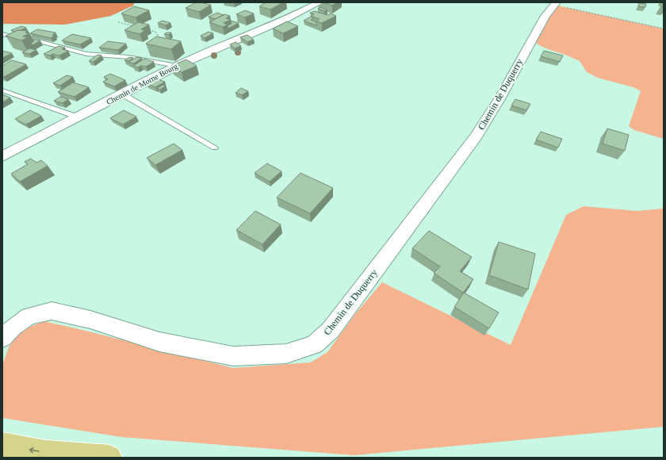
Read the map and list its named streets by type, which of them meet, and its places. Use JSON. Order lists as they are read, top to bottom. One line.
{"streets":{"street":["Chemin de Morne Bourg","Chemin de Duquerry"]}}
